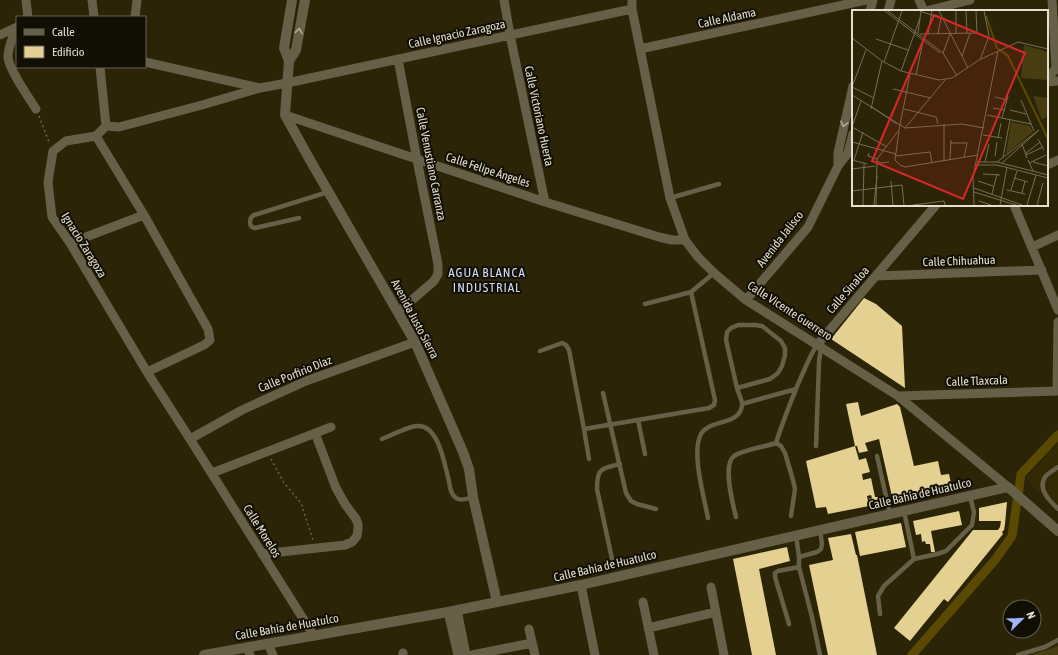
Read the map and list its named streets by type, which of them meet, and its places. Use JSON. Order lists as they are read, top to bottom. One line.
{"streets":{"street":["Calle Aldama","Calle Ignacio Zaragoza","Calle Victoriano Huerta","Calle Venustiano Carranza","Calle Felipe Ángeles","Avenida Jalisco","Ignacio Zaragoza","Calle Chihuahua","Calle Sinaloa","Calle Vicente Guerrero","Avenida Justo Sierra","Calle Porfirio Díaz","Calle Tlaxcala","Calle Bahía de Huatulco","Calle Morelos"]},"crossings":[["Calle Aldama","Calle Vicente Guerrero"],["Calle Ignacio Zaragoza","Calle Victoriano Huerta"],["Calle Ignacio Zaragoza","Calle Venustiano Carranza"],["Calle Ignacio Zaragoza","Calle Vicente Guerrero"],["Calle Victoriano Huerta","Calle Felipe Ángeles"],["Calle Venustiano Carranza","Calle Felipe Ángeles"],["Calle Venustiano Carranza","Avenida Justo Sierra"],["Calle Felipe Ángeles","Calle Vicente Guerrero"],["Calle Felipe Ángeles","Avenida Justo Sierra"],["Avenida Jalisco","Calle Vicente Guerrero"],["Ignacio Zaragoza","Calle Porfirio Díaz"],["Ignacio Zaragoza","Calle Morelos"],["Calle Chihuahua","Calle Sinaloa"],["Calle Sinaloa","Calle Vicente Guerrero"],["Calle Vicente Guerrero","Calle Tlaxcala"],["Calle Vicente Guerrero","Calle Bahía de Huatulco"],["Avenida Justo Sierra","Calle Porfirio Díaz"],["Avenida Justo Sierra","Calle Bahía de Huatulco"],["Calle Porfirio Díaz","Calle Morelos"],["Calle Bahía de Huatulco","Calle Morelos"]],"districts":["AGUA BLANCA INDUSTRIAL"],"legend":["Calle","Edificio"],"north":"top right"}
